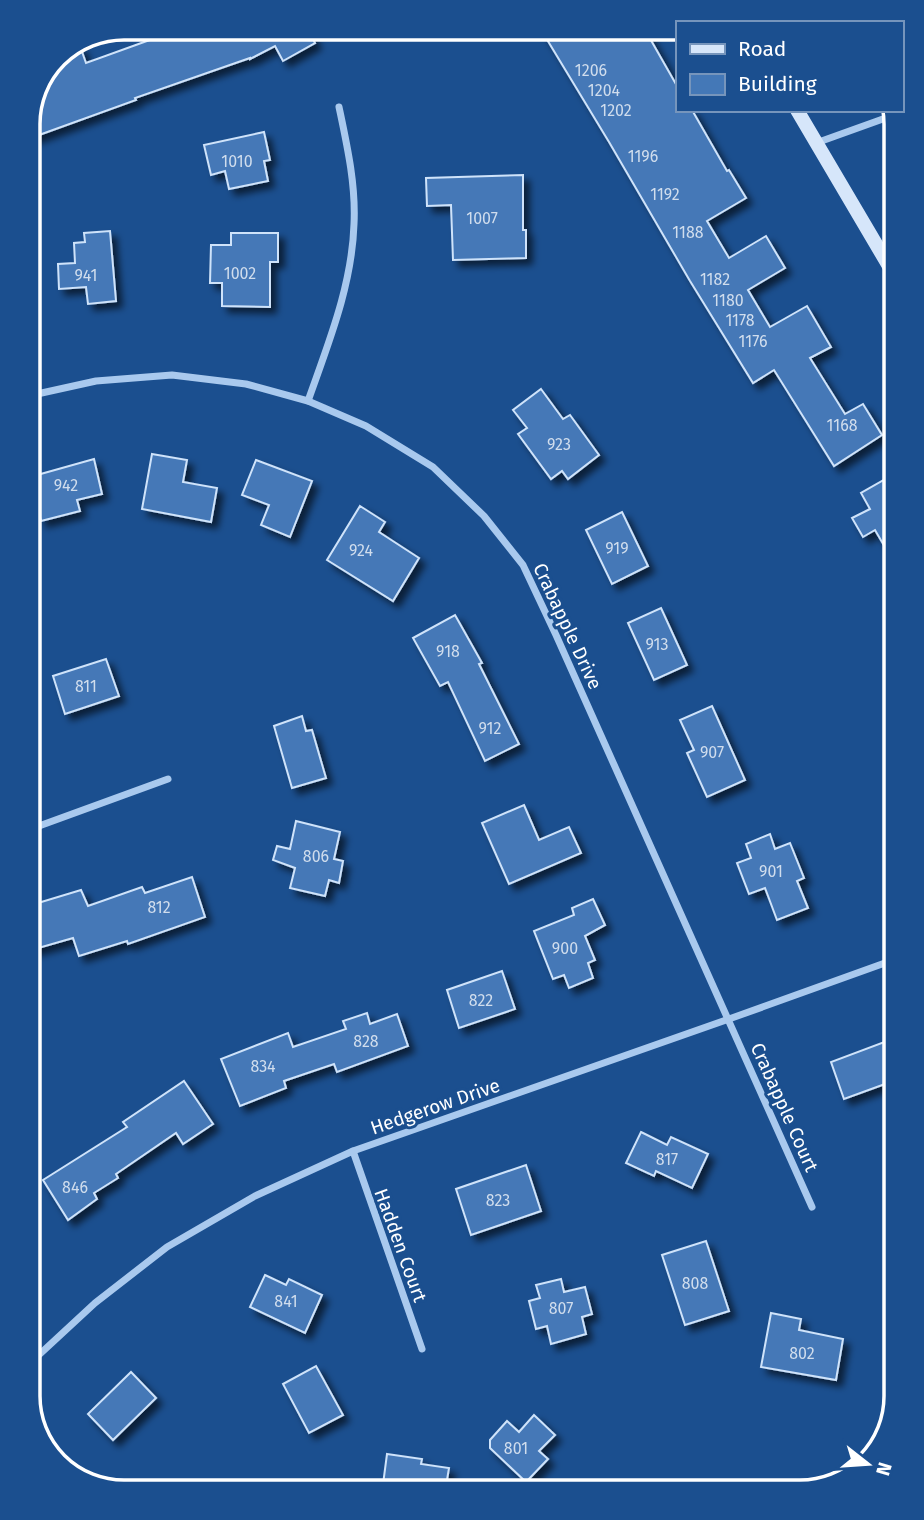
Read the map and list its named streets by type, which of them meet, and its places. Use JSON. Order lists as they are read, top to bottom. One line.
{"streets":{"street":["Crabapple Drive","Hedgerow Drive","Crabapple Court","Hadden Court"]},"crossings":[["Crabapple Drive","Hedgerow Drive"],["Crabapple Drive","Crabapple Court"],["Hedgerow Drive","Crabapple Court"],["Hedgerow Drive","Hadden Court"]],"house_numbers":["1206","1204","1202","1196","1010","1192","1007","1188","1002","941","1182","1180","1178","1176","1168","923","942","919","924","913","918","811","912","907","806","901","812","900","822","828","834","817","846","823","808","841","807","802","801"],"legend":["Road","Building"],"north":"right"}
